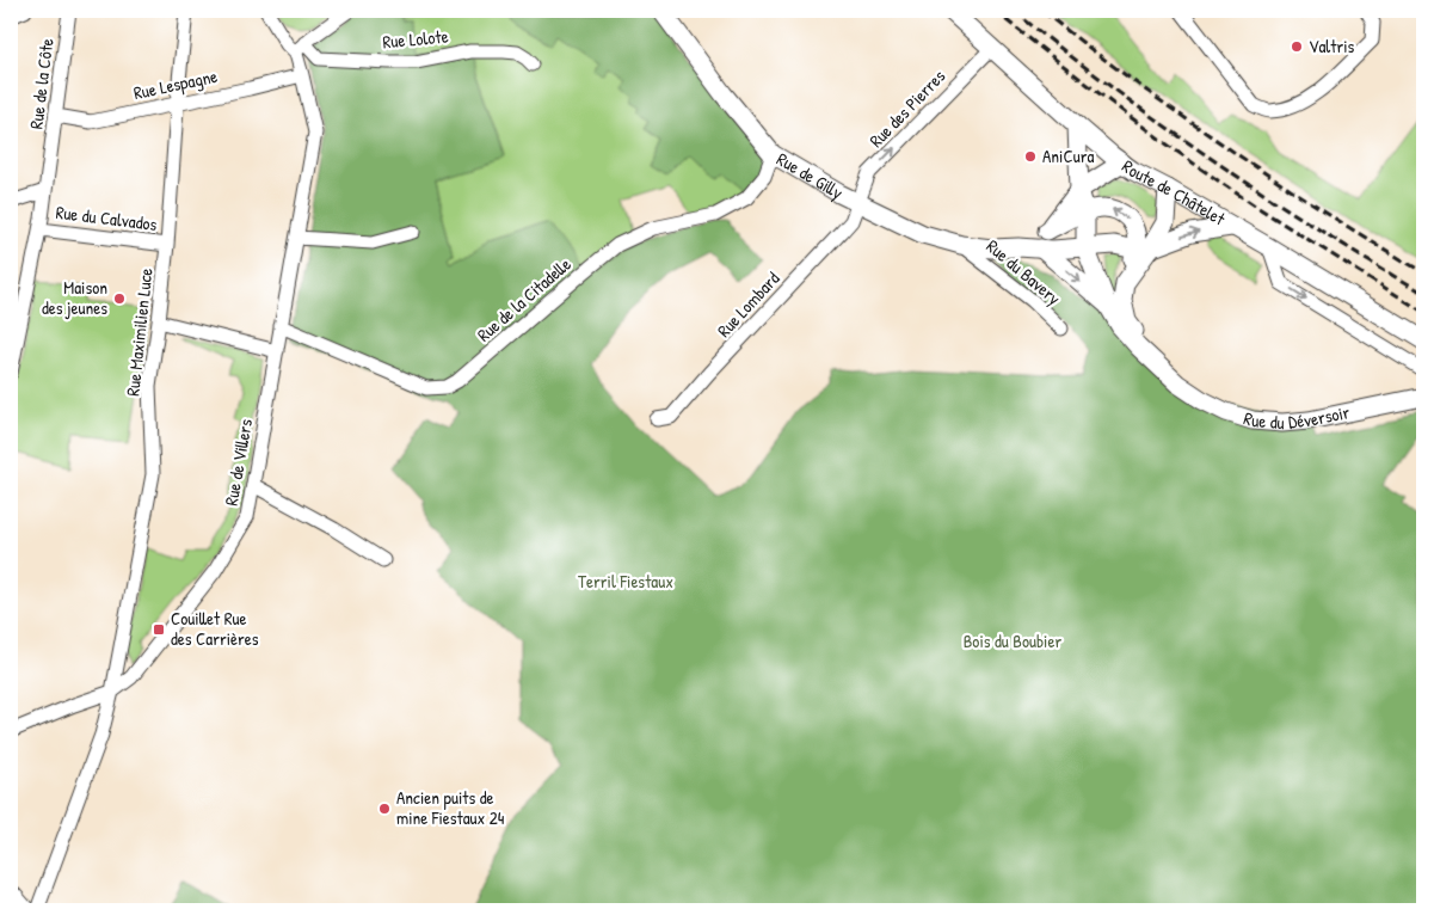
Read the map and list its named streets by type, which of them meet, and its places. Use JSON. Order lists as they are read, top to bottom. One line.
{"streets":{"main road":["Rue de Gilly","Route de Châtelet","Rue du Déversoir"],"street":["Rue Lolote","Rue de la Côte","Rue Lespagne","Rue des Pierres","Rue du Calvados","Rue du Bavery","Rue de la Citadelle","Rue Lombard","Rue Maximilien Luce","Rue de Villers"]},"crossings":[["Rue Lolote","Rue de Villers"],["Rue de la Côte","Rue Lespagne"],["Rue de la Côte","Rue du Calvados"],["Rue Lespagne","Rue Maximilien Luce"],["Rue Lespagne","Rue de Villers"],["Rue des Pierres","Rue de Gilly"],["Rue des Pierres","Route de Châtelet"],["Rue des Pierres","Rue Lombard"],["Rue de Gilly","Rue du Bavery"],["Rue de Gilly","Rue de la Citadelle"],["Rue de Gilly","Rue Lombard"],["Rue de Gilly","Rue du Déversoir"],["Route de Châtelet","Rue du Déversoir"],["Rue du Calvados","Rue Maximilien Luce"],["Rue de la Citadelle","Rue de Villers"],["Rue Maximilien Luce","Rue de Villers"]],"one_way":["Rue des Pierres"],"parks":["Terril Fiestaux","Bois du Boubier"],"places":{"other":["Valtris","AniCura","Maison des jeunes","Ancien puits de mine Fiestaux 24"],"transit":["Couillet Rue des Carrières"]}}
